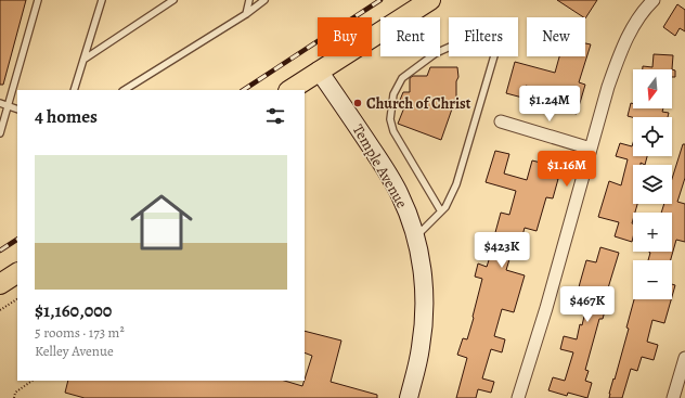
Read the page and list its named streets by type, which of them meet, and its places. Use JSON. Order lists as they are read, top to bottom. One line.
{"streets":{"main road":["Temple Avenue"]},"places":["Church of Christ"],"north":"bottom","page":{"chip":["Buy","Rent","Filters","New"],"map_buttons":["+","−"],"price":["$1.24M","$1.16M","$423K","$467K"],"heading":"4 homes","list":[{"name":"$1,160,000","note":"5 rooms · 173 m² · Kelley Avenue"}]}}
